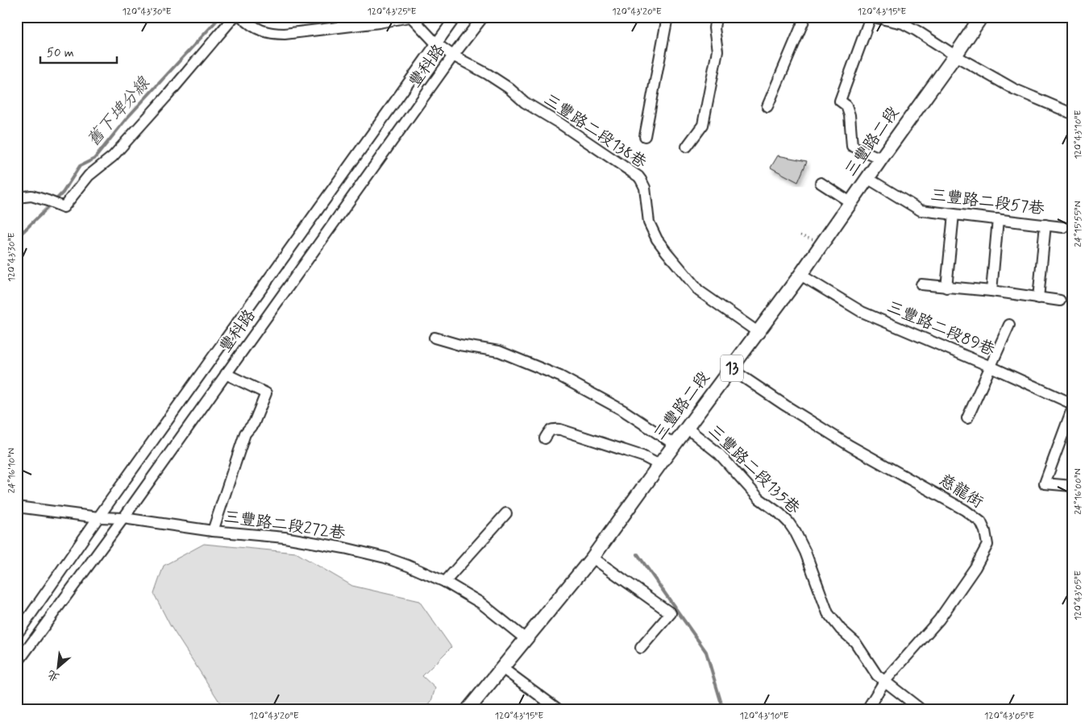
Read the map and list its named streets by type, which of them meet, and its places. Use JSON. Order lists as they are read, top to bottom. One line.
{"streets":{"main road":["三豐路二段","13"],"street":["豐科路","三豐路二段138巷","三豐路二段57巷","三豐路二段89巷","三豐路二段135巷","慈龍街","三豐路二段272巷"]},"crossings":[["豐科路","三豐路二段138巷"],["豐科路","三豐路二段272巷"],["三豐路二段138巷","三豐路二段"],["三豐路二段","三豐路二段57巷"],["三豐路二段","三豐路二段89巷"],["三豐路二段","三豐路二段135巷"],["三豐路二段","慈龍街"],["三豐路二段","三豐路二段272巷"],["三豐路二段135巷","慈龍街"]],"water":["舊下埤分線"],"scale_bar":"50 m","north":"bottom left","coordinates":["120°43'30\"E","120°43'25\"E","120°43'20\"E","120°43'15\"E","120°43'10\"E","24°15'55\"N","24°16'10\"N","24°16'00\"N","120°43'05\"E"]}
